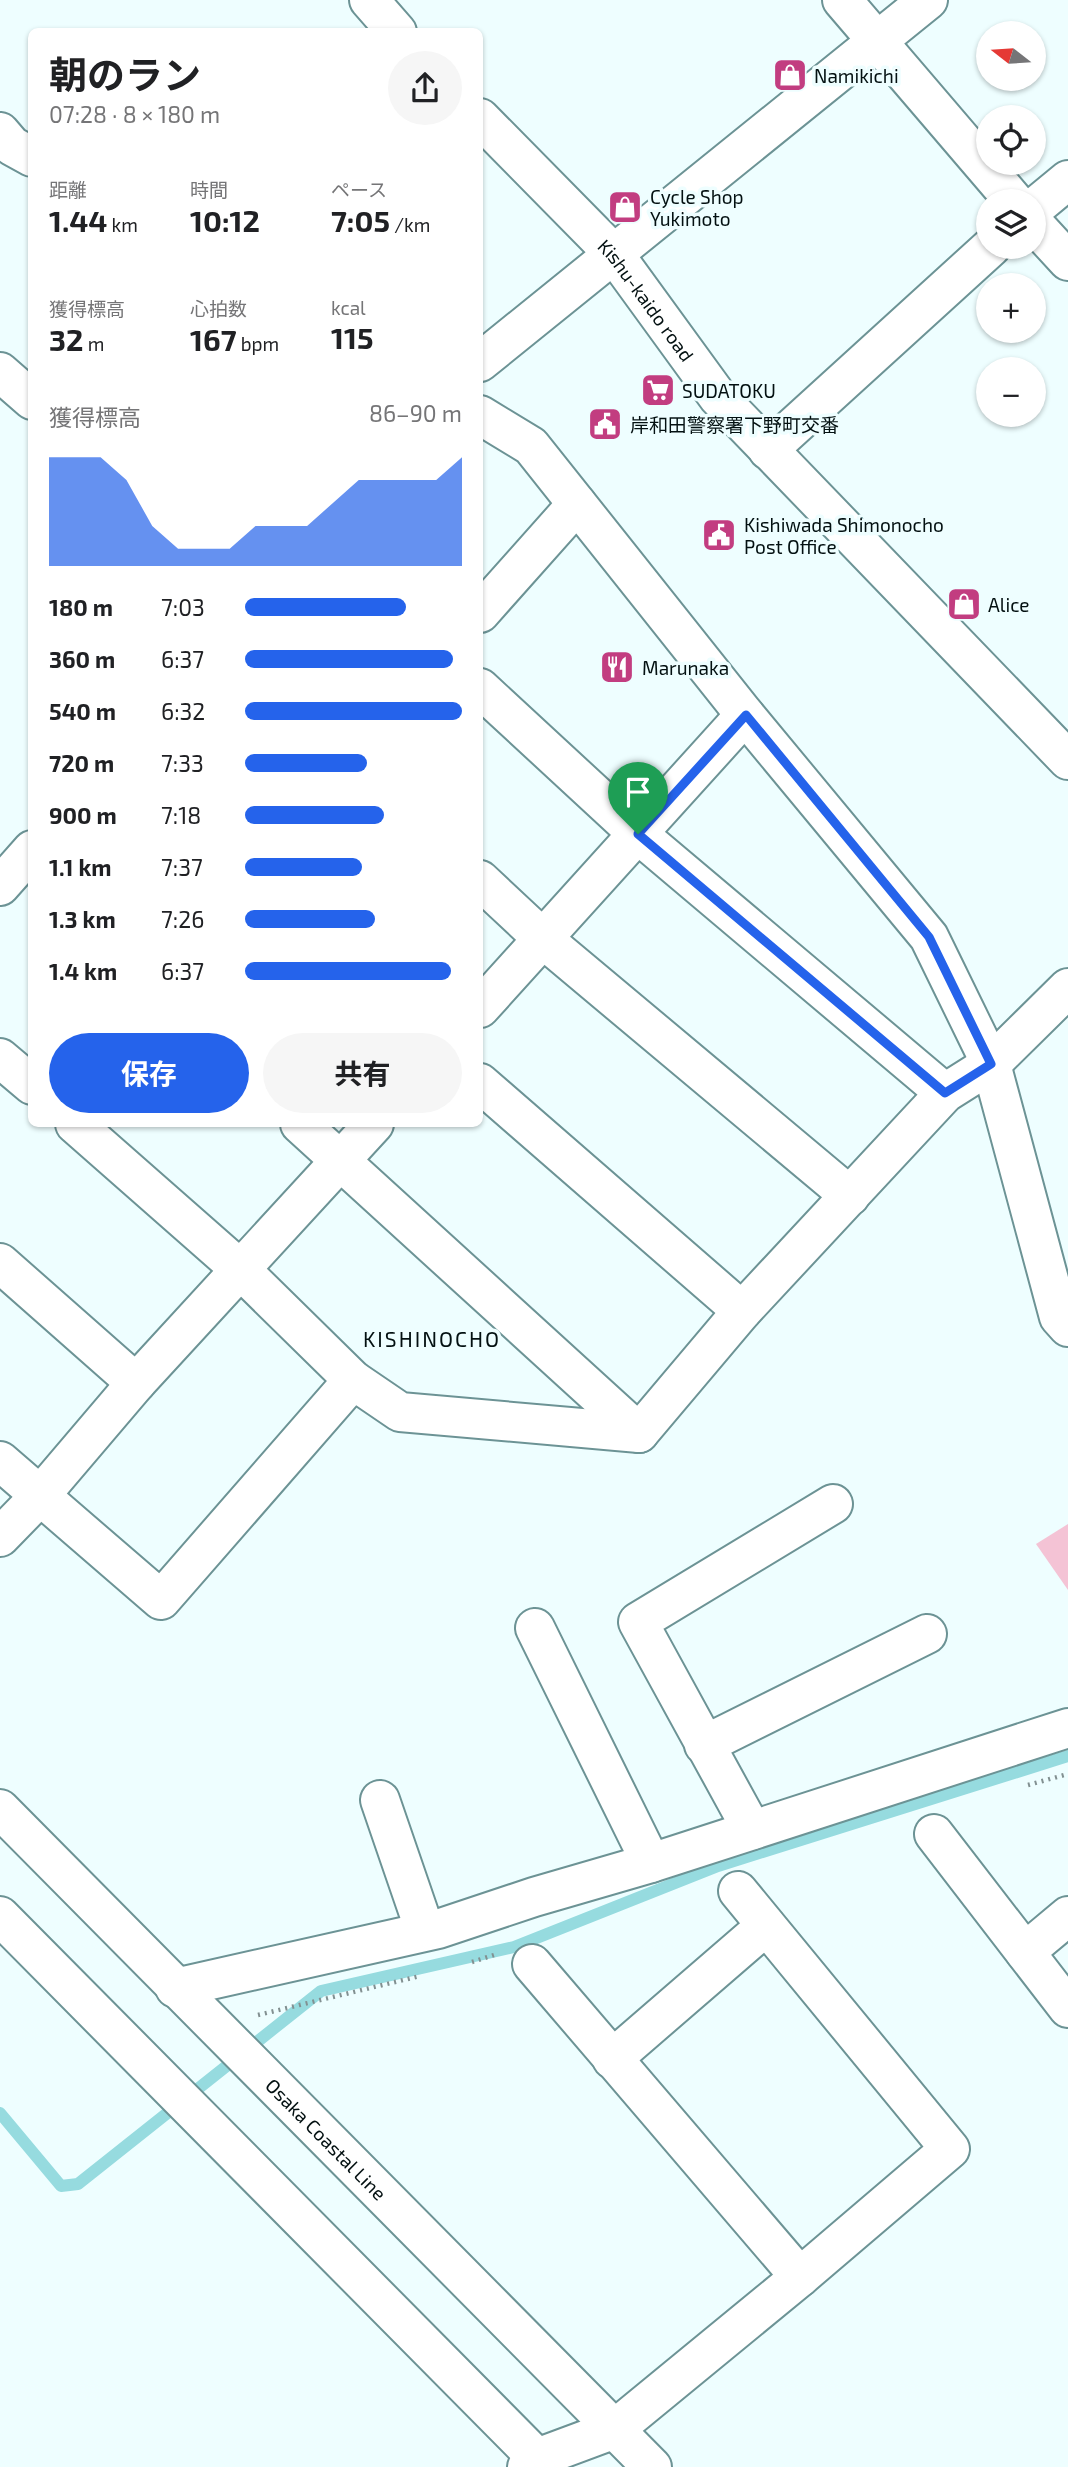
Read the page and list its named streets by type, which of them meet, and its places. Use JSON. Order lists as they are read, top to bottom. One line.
{"streets":{"street":["Kishu-kaido road","Osaka Coastal Line"]},"districts":["KISHINOCHO"],"places":{"shop":["Namikichi","Cycle Shop Yukimoto","Alice"],"supermarket":["SUDATOKU"],"public building":["岸和田警察署下野町交番","Kishiwada Shimonocho Post Office"],"restaurant":["Marunaka"]},"north":"left","page":{"map_buttons":["+","−"],"heading":["朝のラン","07:28 · 8 × 180 m"],"stats":[["距離","1.44 km"],["時間","10:12"],["ペース","7:05 /km"],["獲得標高","32 m"],["心拍数","167 bpm"],["kcal","115"]],"chart":["獲得標高","86–90 m"],"list":[{"name":"180 m","note":"7:03"},{"name":"360 m","note":"6:37"},{"name":"540 m","note":"6:32"},{"name":"720 m","note":"7:33"},{"name":"900 m","note":"7:18"},{"name":"1.1 km","note":"7:37"},{"name":"1.3 km","note":"7:26"},{"name":"1.4 km","note":"6:37"}],"buttons":["保存","共有"]}}
